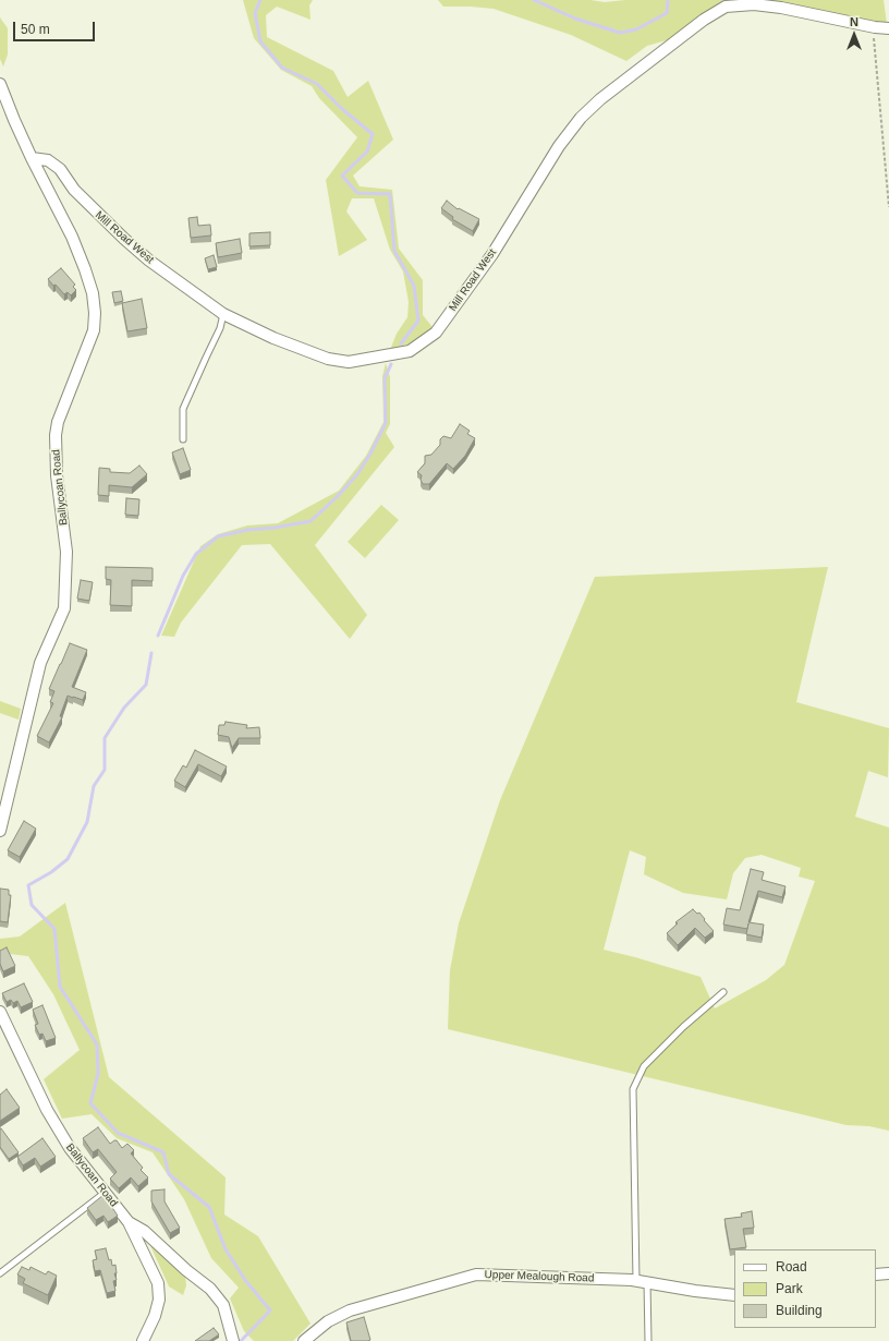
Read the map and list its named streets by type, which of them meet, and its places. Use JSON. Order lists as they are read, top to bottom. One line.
{"streets":{"street":["Mill Road West","Ballycoan Road","Upper Mealough Road"]},"crossings":[["Mill Road West","Ballycoan Road"]],"legend":["Road","Park","Building"],"scale_bar":"50 m","north":"top"}
